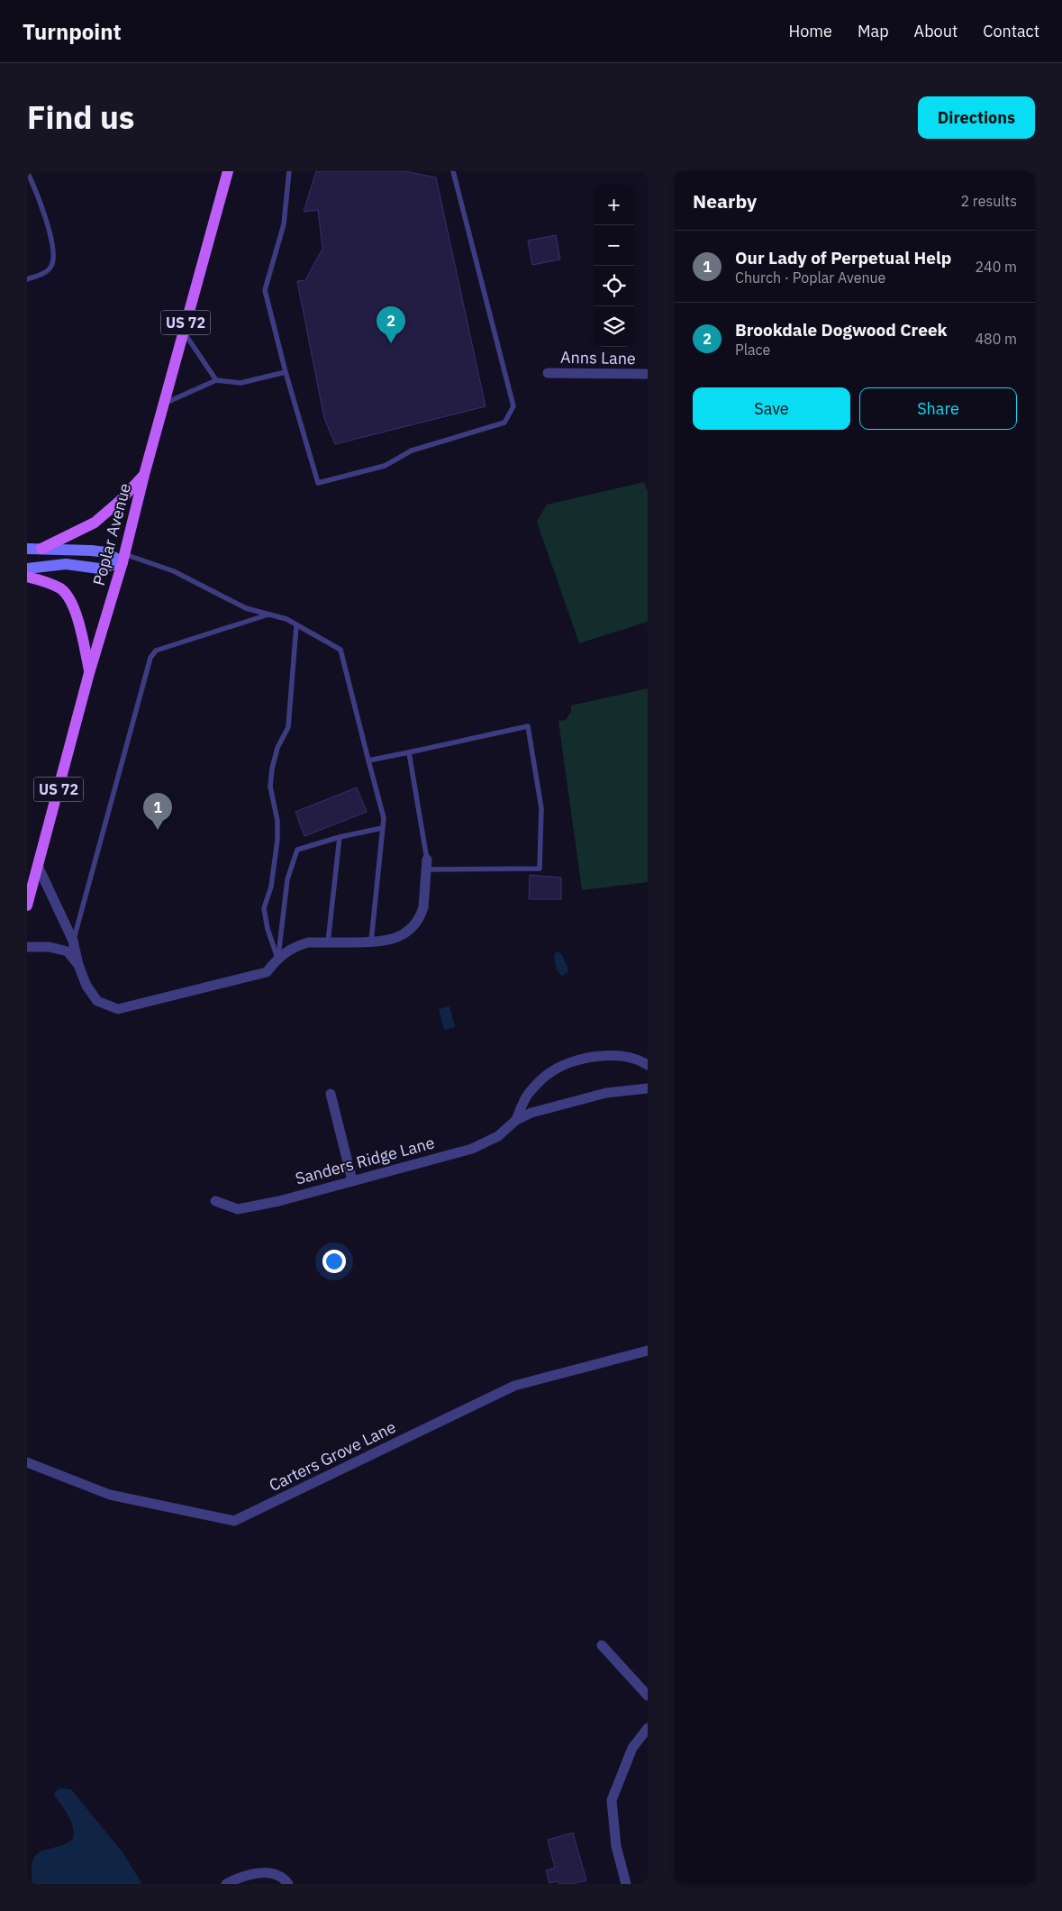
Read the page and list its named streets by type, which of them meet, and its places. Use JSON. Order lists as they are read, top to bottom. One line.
{"streets":{"main road":["US 72","Poplar Avenue"],"street":["Anns Lane","Sanders Ridge Lane","Carters Grove Lane"]},"page":{"header":"Turnpoint","nav":["Home","Map","About","Contact"],"title":"Find us","buttons":["Directions",["Save","Share"]],"heading":["Nearby","2 results"],"map_buttons":["+","−"],"list":[{"mark":"1","name":"Our Lady of Perpetual Help","note":"Church · Poplar Avenue","value":"240 m"},{"mark":"2","name":"Brookdale Dogwood Creek","note":"Place","value":"480 m"}],"pins":["2","1"]}}
